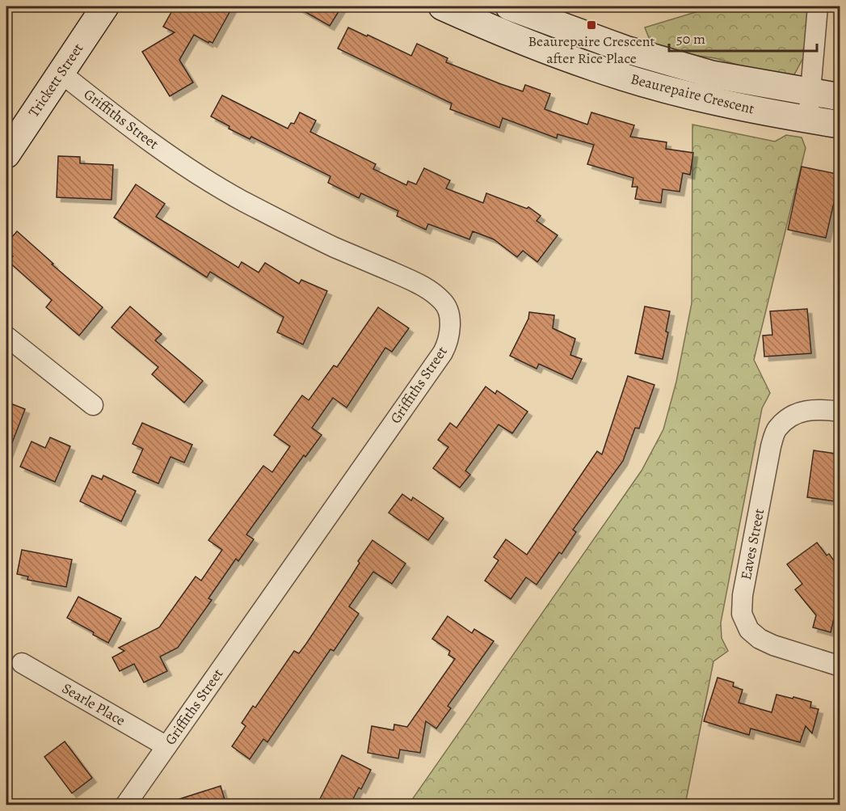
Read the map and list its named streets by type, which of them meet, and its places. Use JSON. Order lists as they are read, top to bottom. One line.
{"streets":{"street":["Trickett Street","Beaurepaire Crescent","Griffiths Street","Eaves Street","Searle Place"]},"crossings":[["Trickett Street","Griffiths Street"],["Griffiths Street","Searle Place"]],"places":{"transit":["Beaurepaire Crescent after Rice Place"]},"scale_bar":"50 m"}
